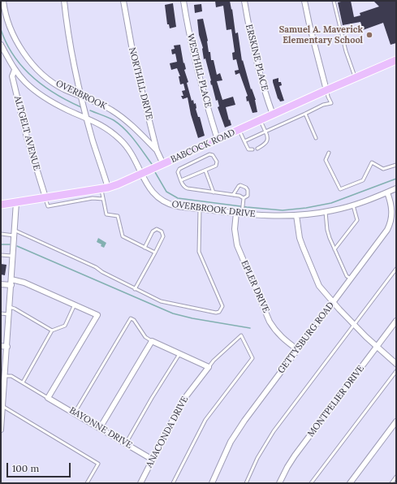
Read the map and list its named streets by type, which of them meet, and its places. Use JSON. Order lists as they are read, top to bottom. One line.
{"streets":{"main road":["BABCOCK ROAD"],"street":["ERSKINE PLACE","WESTHILL PLACE","NORTHILL DRIVE","OVERBROOK","ALTGELT AVENUE","OVERBROOK DRIVE","EPLER DRIVE","GETTYSBURG ROAD","MONTPELIER DRIVE","BAYONNE DRIVE","ANACONDA DRIVE"]},"crossings":[["ERSKINE PLACE","BABCOCK ROAD"],["WESTHILL PLACE","BABCOCK ROAD"],["NORTHILL DRIVE","OVERBROOK"],["NORTHILL DRIVE","BABCOCK ROAD"],["ALTGELT AVENUE","BABCOCK ROAD"],["ALTGELT AVENUE","OVERBROOK DRIVE"],["BABCOCK ROAD","OVERBROOK DRIVE"],["OVERBROOK DRIVE","EPLER DRIVE"],["OVERBROOK DRIVE","GETTYSBURG ROAD"],["EPLER DRIVE","GETTYSBURG ROAD"],["BAYONNE DRIVE","ANACONDA DRIVE"]],"places":["Samuel A. Maverick Elementary School"],"scale_bar":"100 m"}
